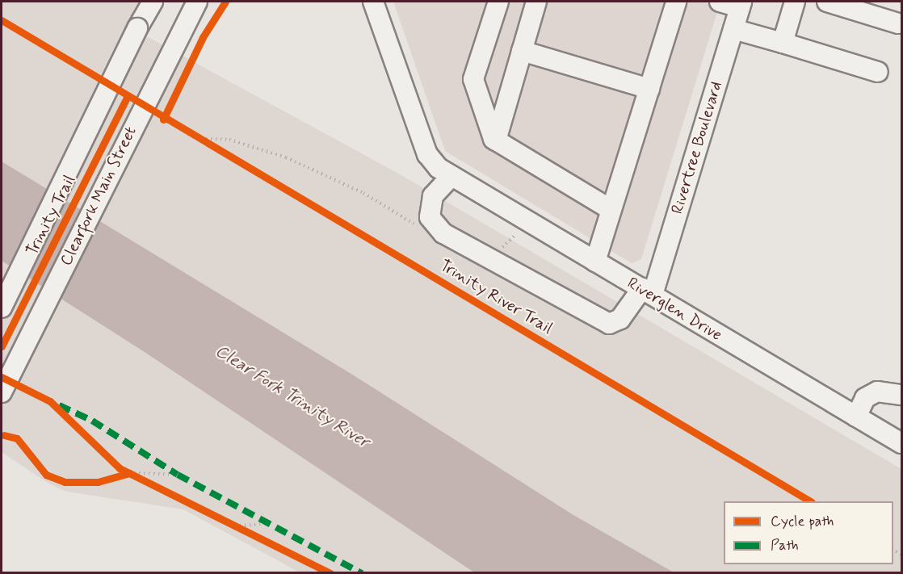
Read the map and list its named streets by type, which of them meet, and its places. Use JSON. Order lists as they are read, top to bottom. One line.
{"streets":{"street":["Rivertree Boulevard","Clearfork Main Street","Riverglen Drive"],"cycle path":["Trinity Trail","Trinity River Trail"]},"crossings":[["Rivertree Boulevard","Riverglen Drive"]],"water":["Clear Fork Trinity River"],"legend":["Cycle path","Path"]}
